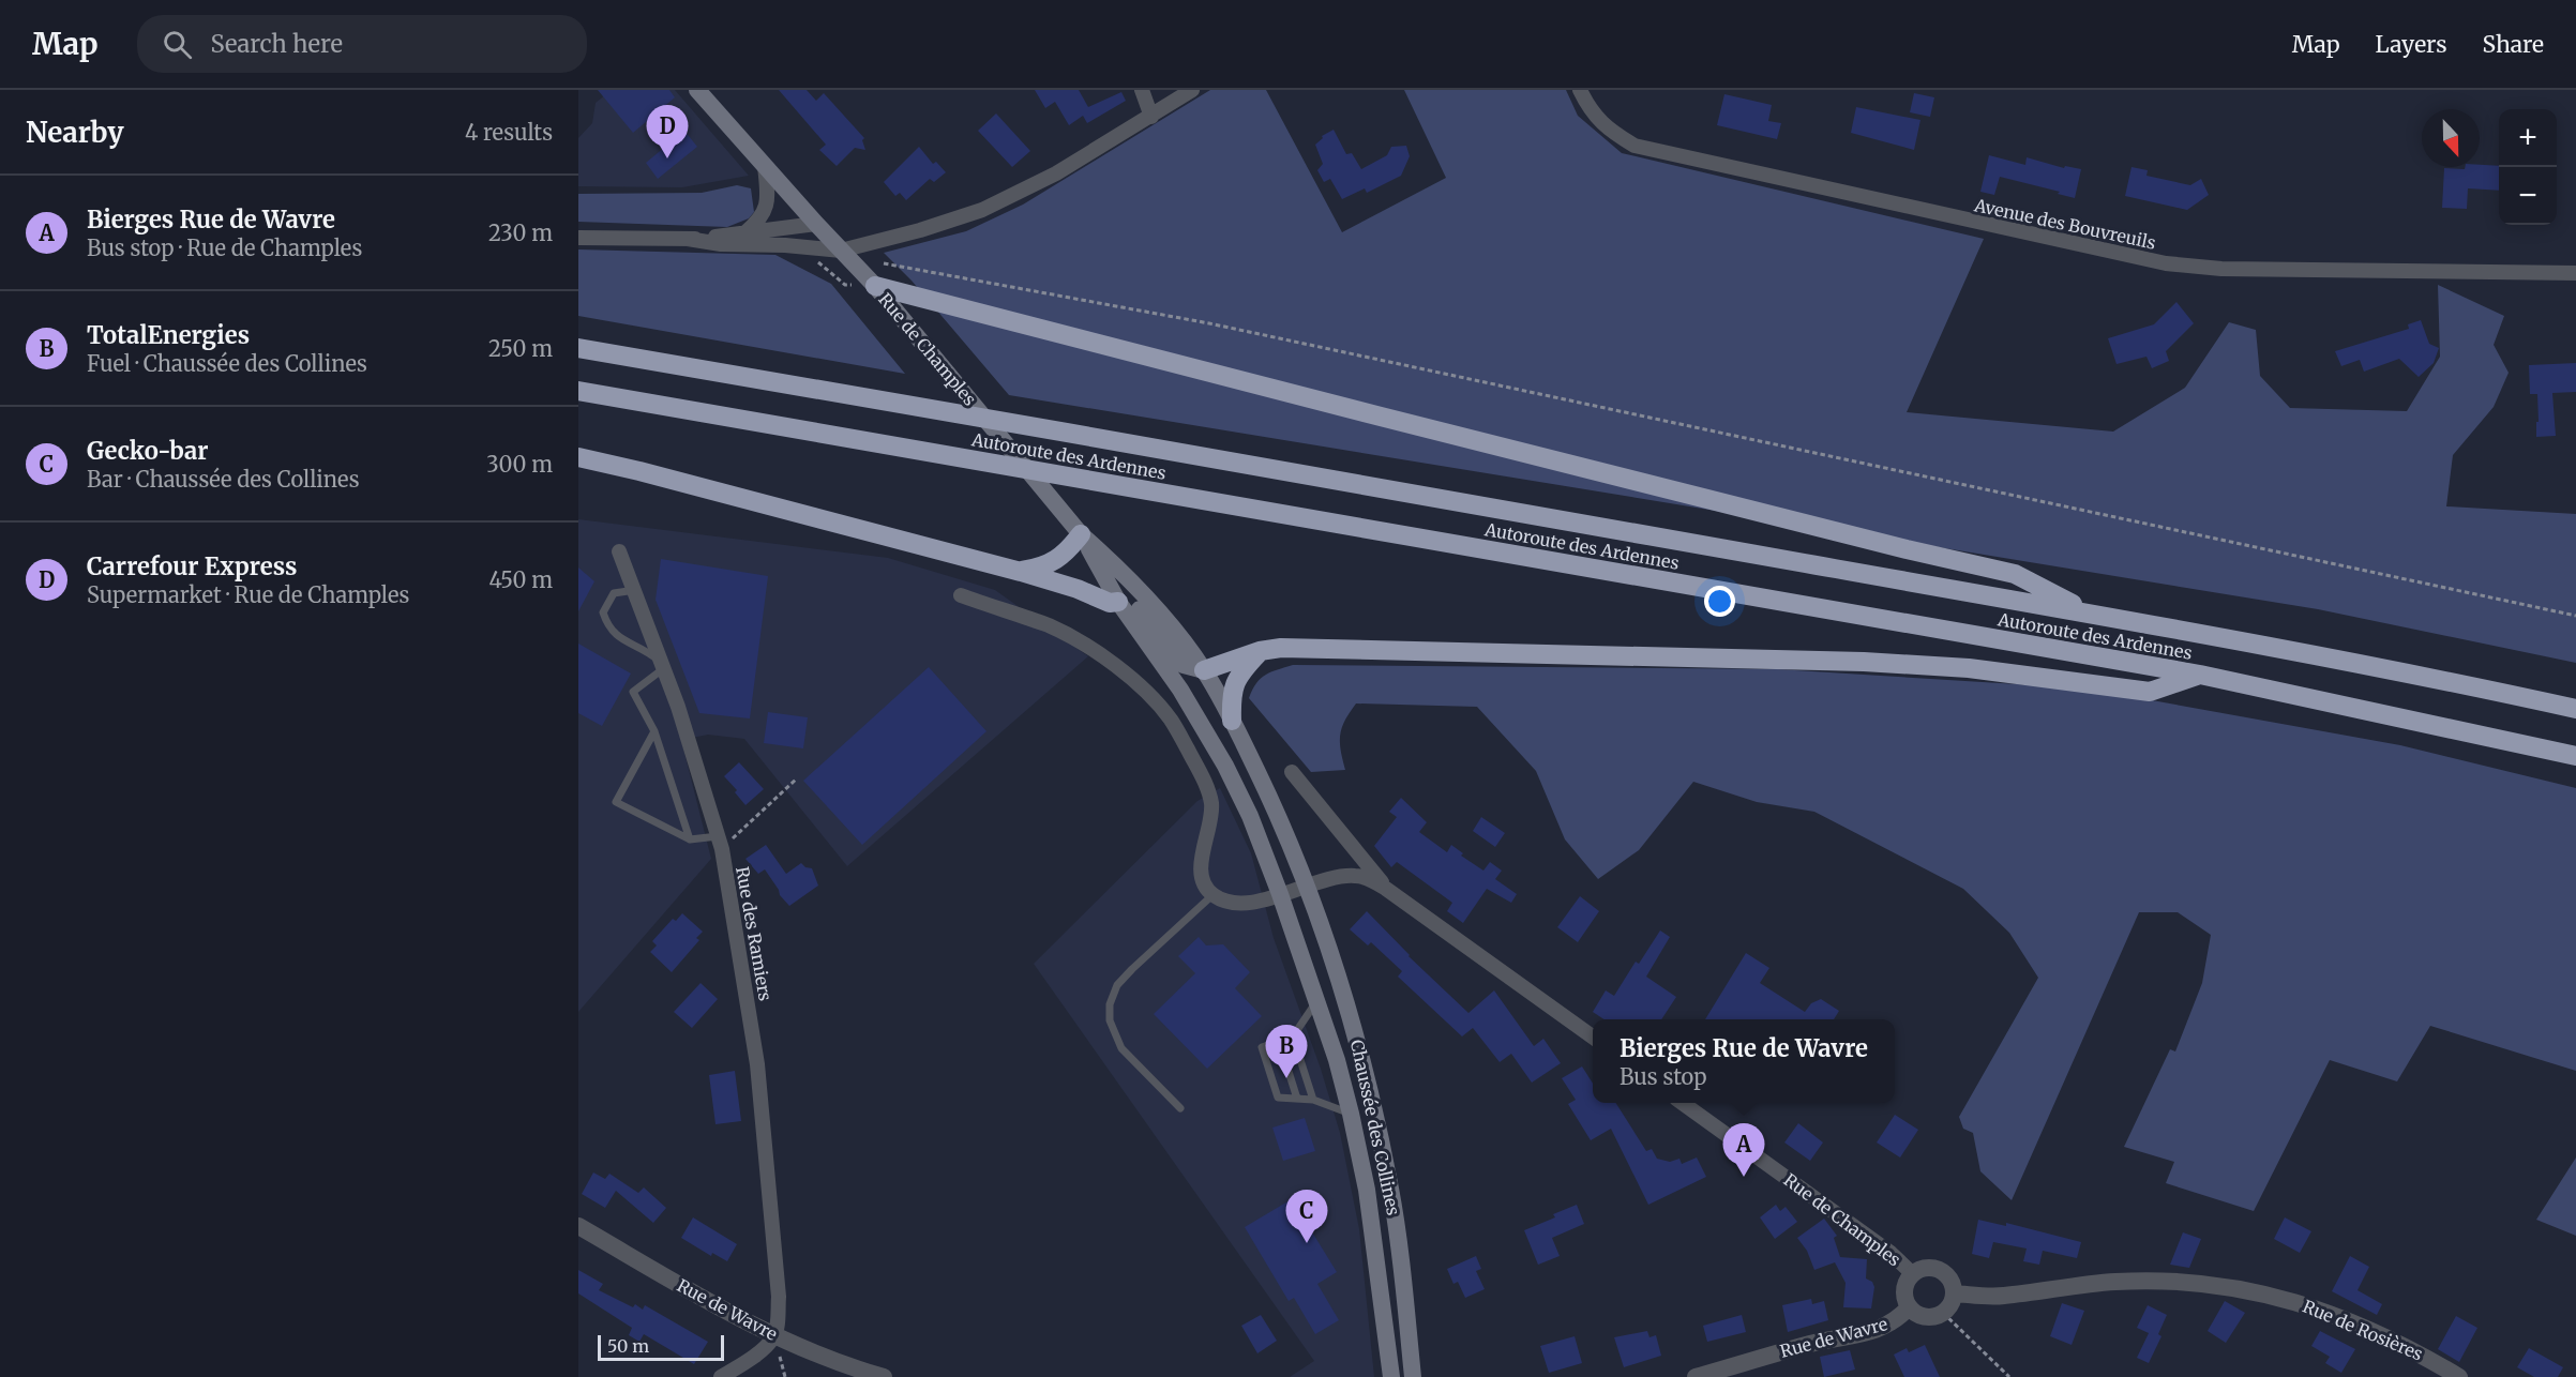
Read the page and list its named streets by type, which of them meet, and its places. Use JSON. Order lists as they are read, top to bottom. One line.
{"streets":{"highway":["Autoroute des Ardennes"],"main road":["Rue de Champles","Chaussée des Collines"],"street":["Avenue des Bouvreuils","Rue des Ramiers","Rue de Wavre","Rue de Rosières"]},"crossings":[["Rue de Champles","Chaussée des Collines"],["Rue de Champles","Rue de Wavre"],["Rue de Champles","Rue de Rosières"],["Rue des Ramiers","Rue de Wavre"],["Rue de Wavre","Rue de Rosières"]],"scale_bar":"50 m","north":"bottom","page":{"header":"Map","search":"Search here","nav":["Map","Layers","Share"],"heading":["Nearby","4 results"],"pins":["D","B","A","C"],"map_buttons":["+","−"],"list":[{"mark":"A","name":"Bierges Rue de Wavre","note":"Bus stop · Rue de Champles","value":"230 m"},{"mark":"B","name":"TotalEnergies","note":"Fuel · Chaussée des Collines","value":"250 m"},{"mark":"C","name":"Gecko-bar","note":"Bar · Chaussée des Collines","value":"300 m"},{"mark":"D","name":"Carrefour Express","note":"Supermarket · Rue de Champles","value":"450 m"}],"popup":["Bierges Rue de Wavre","Bus stop"],"scale":"50 m"}}
